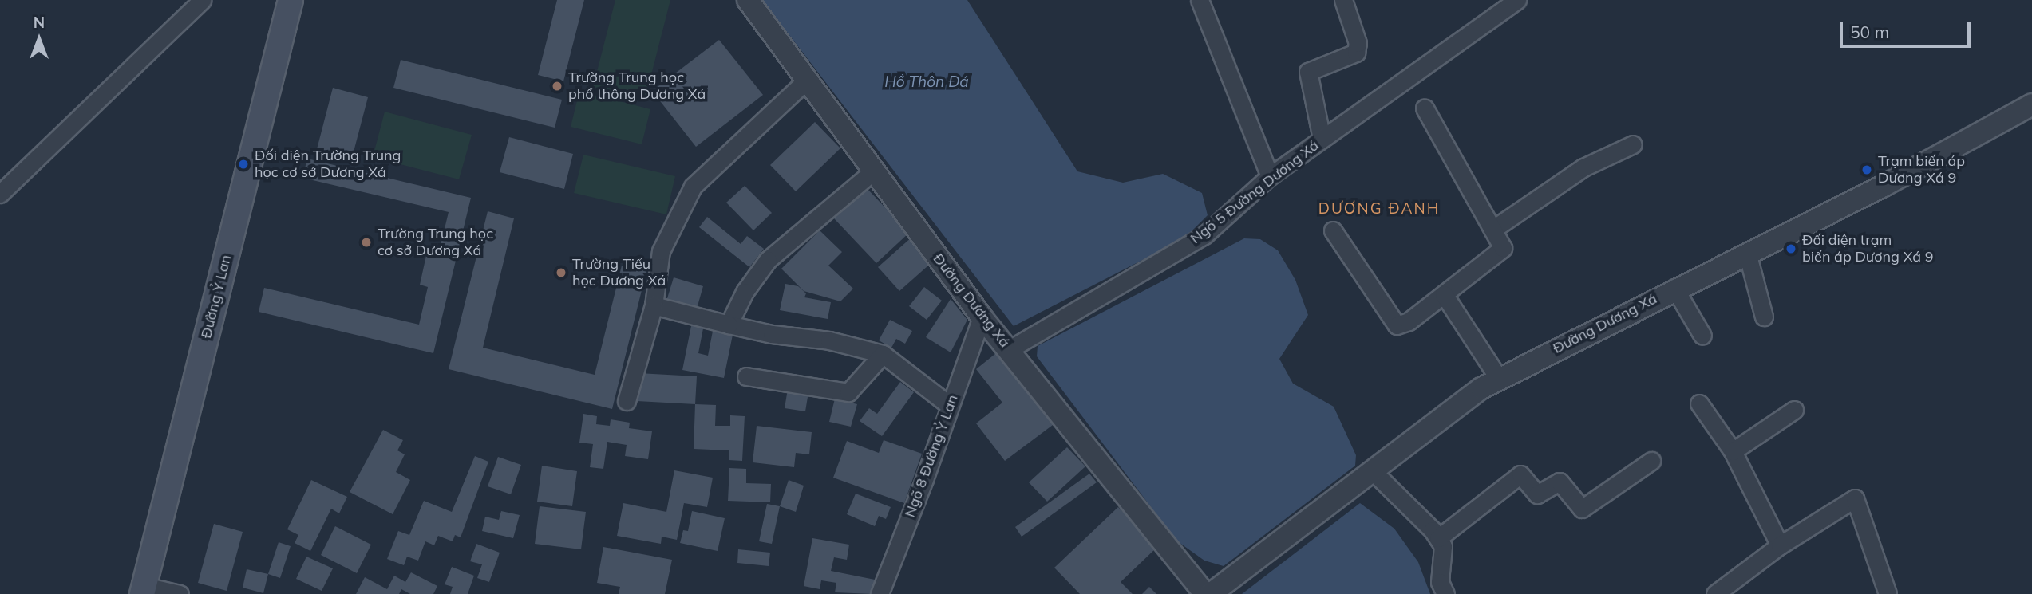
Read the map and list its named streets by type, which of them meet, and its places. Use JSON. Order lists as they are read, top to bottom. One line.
{"streets":{"main road":["Đường Ỷ Lan"],"street":["Ngõ 5 Đường Dương Xá","Đường Dương Xá","Ngõ 8 Đường Ỷ Lan"]},"crossings":[["Ngõ 5 Đường Dương Xá","Đường Dương Xá"],["Đường Dương Xá","Ngõ 8 Đường Ỷ Lan"]],"districts":["DƯƠNG ĐANH"],"water":["Hồ Thôn Đá"],"places":["Trường Trung học phổ thông Dương Xá","Đối diện Trường Trung học cơ sở Dương Xá","Trạm biến áp Dương Xá 9","Trường Trung học cơ sở Dương Xá","Đối diện trạm biến áp Dương Xá 9","Trường Tiểu học Dương Xá"],"scale_bar":"50 m","north":"top"}
